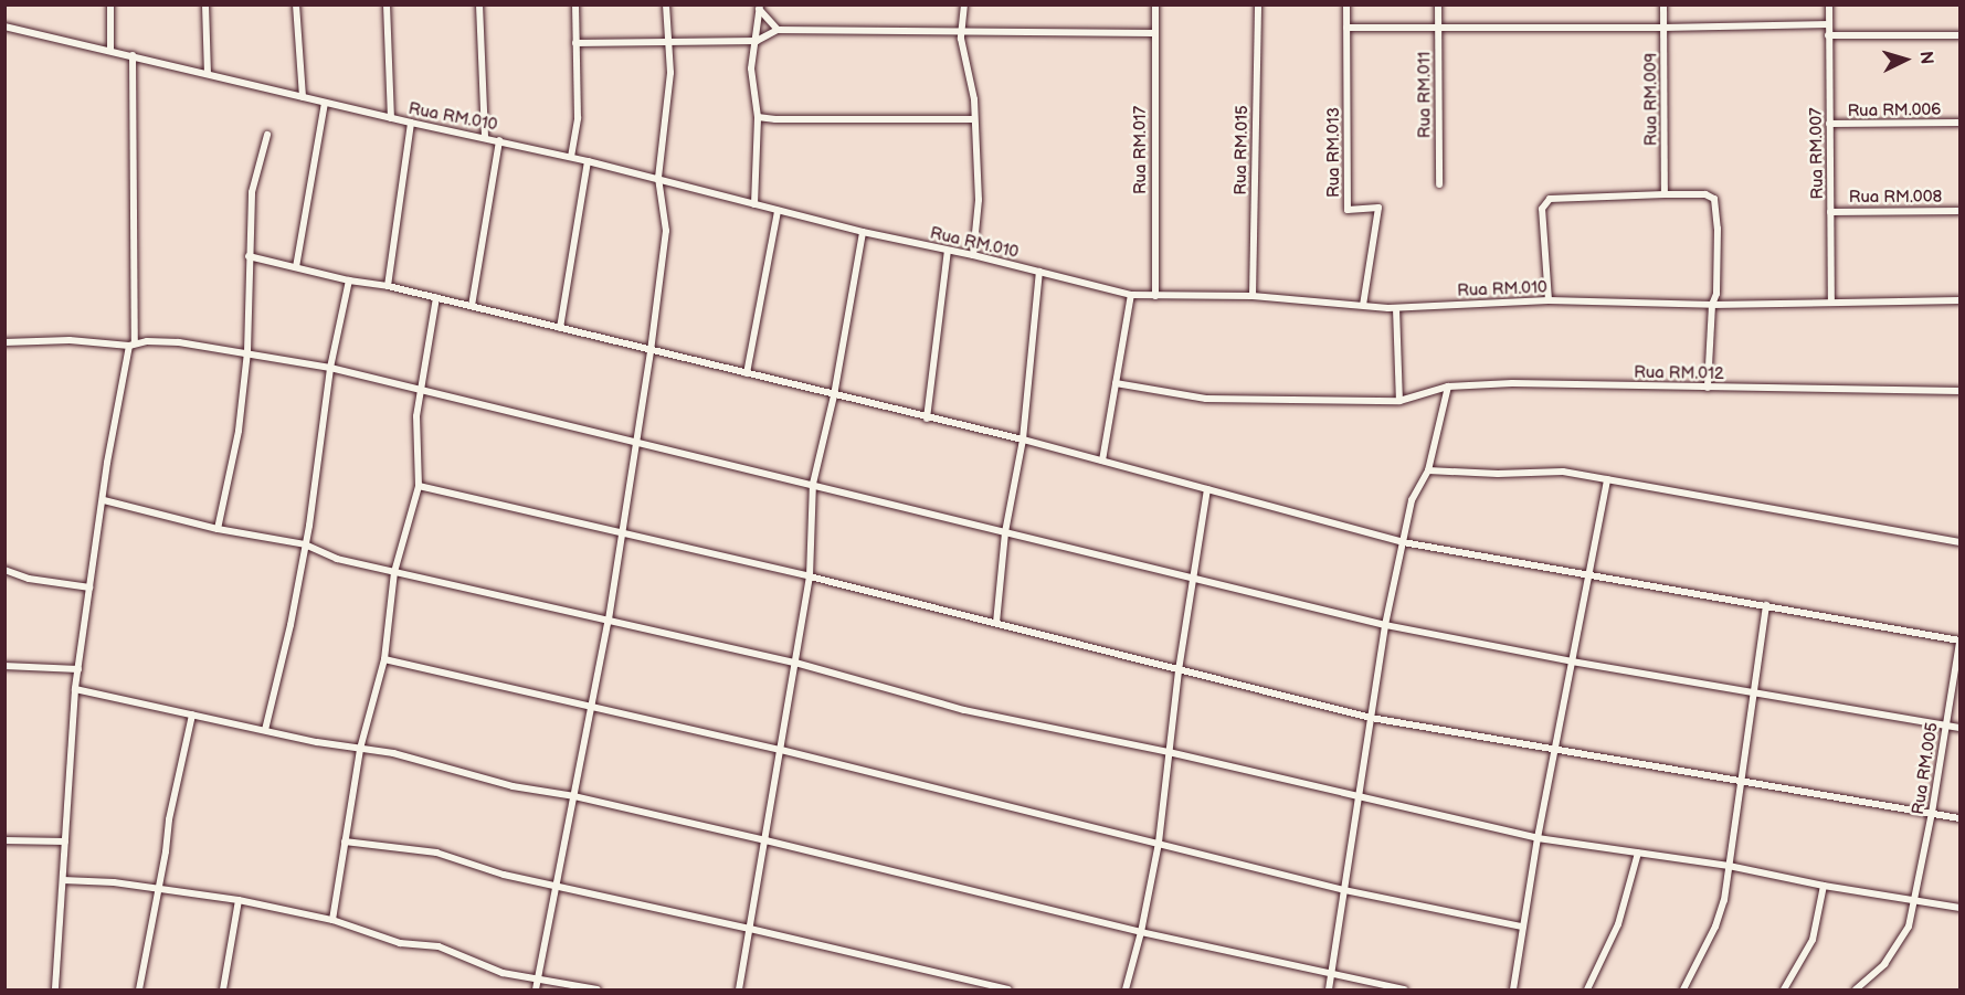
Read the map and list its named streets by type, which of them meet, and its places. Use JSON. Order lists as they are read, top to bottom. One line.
{"streets":{"street":["Rua RM.011","Rua RM.009","Rua RM.006","Rua RM.010","Rua RM.017","Rua RM.015","Rua RM.013","Rua RM.007","Rua RM.008","Rua RM.012","Rua RM.005"]},"crossings":[["Rua RM.006","Rua RM.007"],["Rua RM.010","Rua RM.017"],["Rua RM.010","Rua RM.015"],["Rua RM.010","Rua RM.013"],["Rua RM.010","Rua RM.007"],["Rua RM.007","Rua RM.008"]],"north":"right"}
